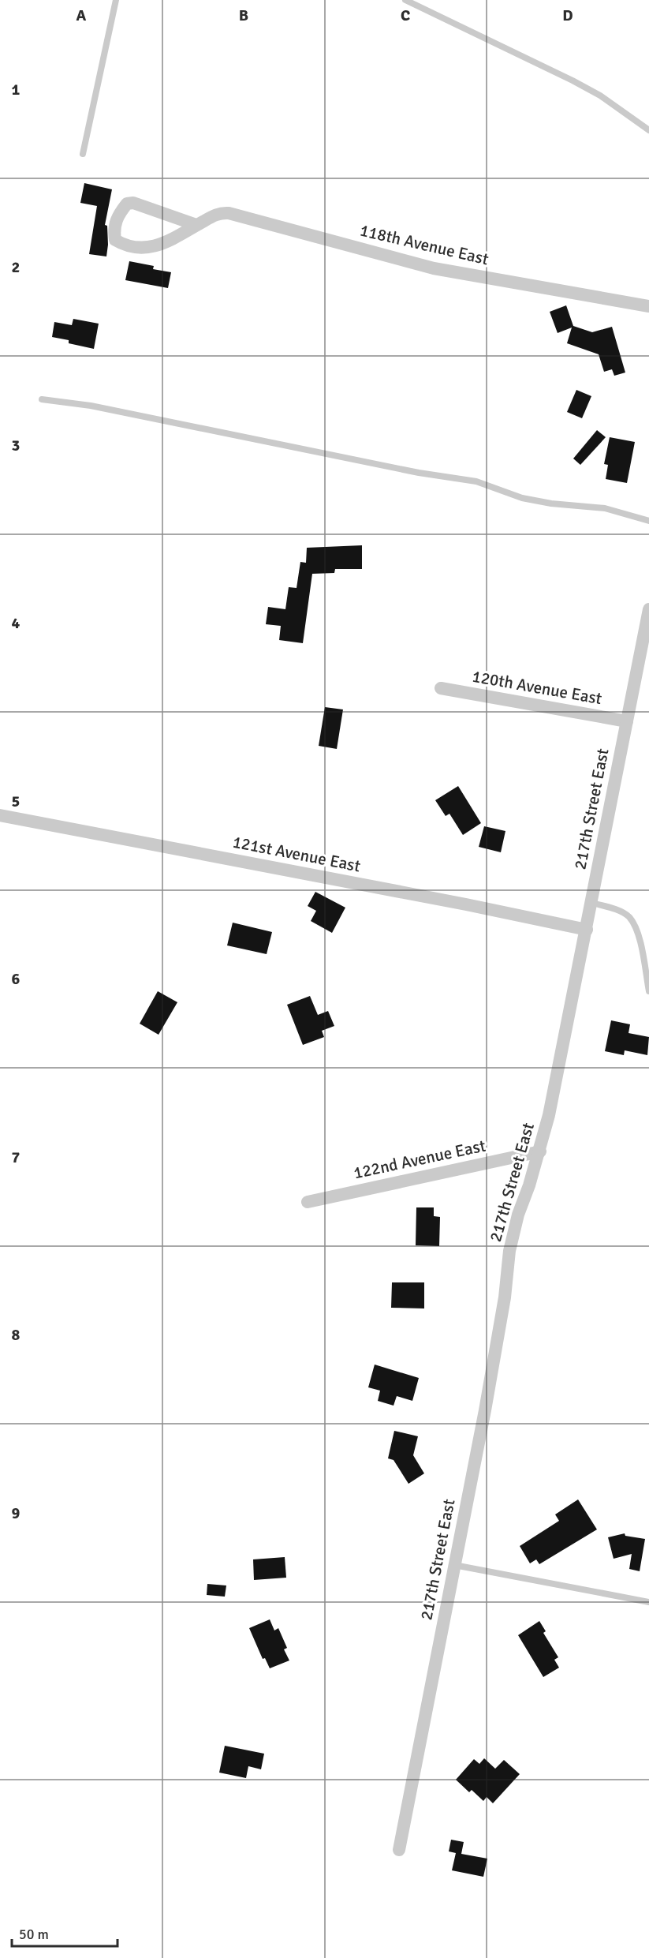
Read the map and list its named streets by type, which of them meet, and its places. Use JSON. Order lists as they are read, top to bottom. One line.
{"streets":{"street":["118th Avenue East","120th Avenue East","217th Street East","121st Avenue East","122nd Avenue East"]},"crossings":[["120th Avenue East","217th Street East"],["217th Street East","121st Avenue East"],["217th Street East","122nd Avenue East"]],"scale_bar":"50 m","grid":{"columns":["A","B","C","D"],"rows":["1","2","3","4","5","6","7","8","9"]}}
